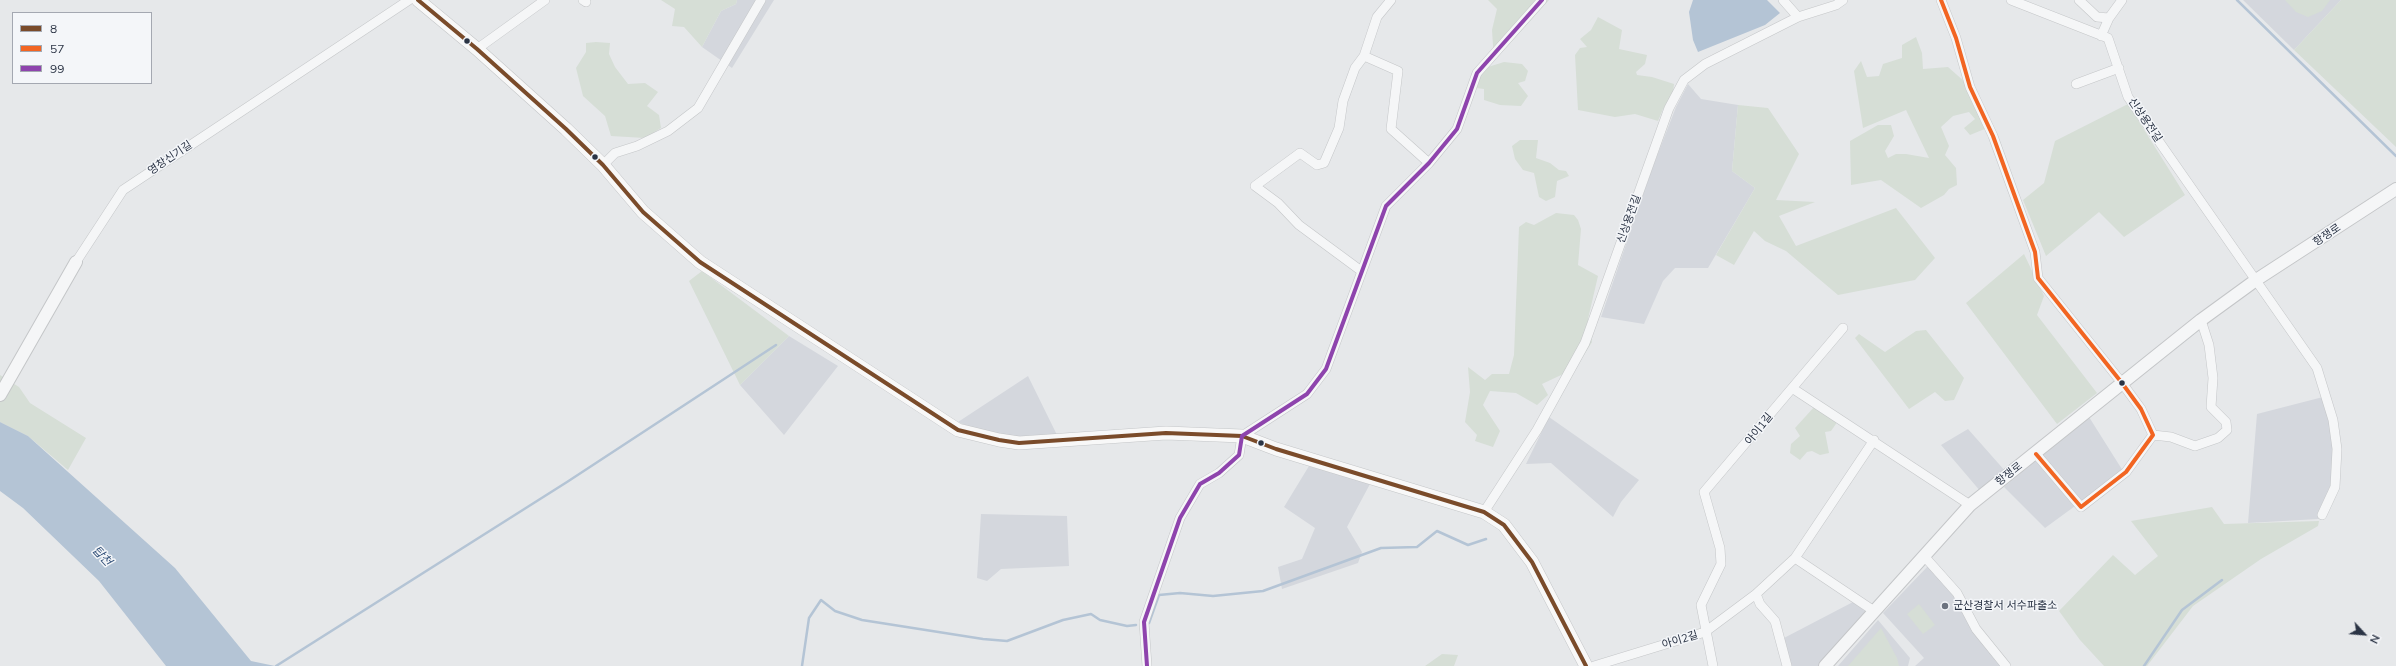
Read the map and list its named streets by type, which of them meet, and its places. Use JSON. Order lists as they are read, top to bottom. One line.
{"streets":{"street":["신상용전길","영창신기길","항쟁로","아이1길","아이2길"]},"crossings":[["신상용전길","항쟁로"],["아이1길","아이2길"]],"water":["탑천"],"places":["군산경찰서 서수파출소"],"lines":["transit line 8","transit line 57","transit line 99"],"legend":["8","57","99"],"north":"bottom right"}
